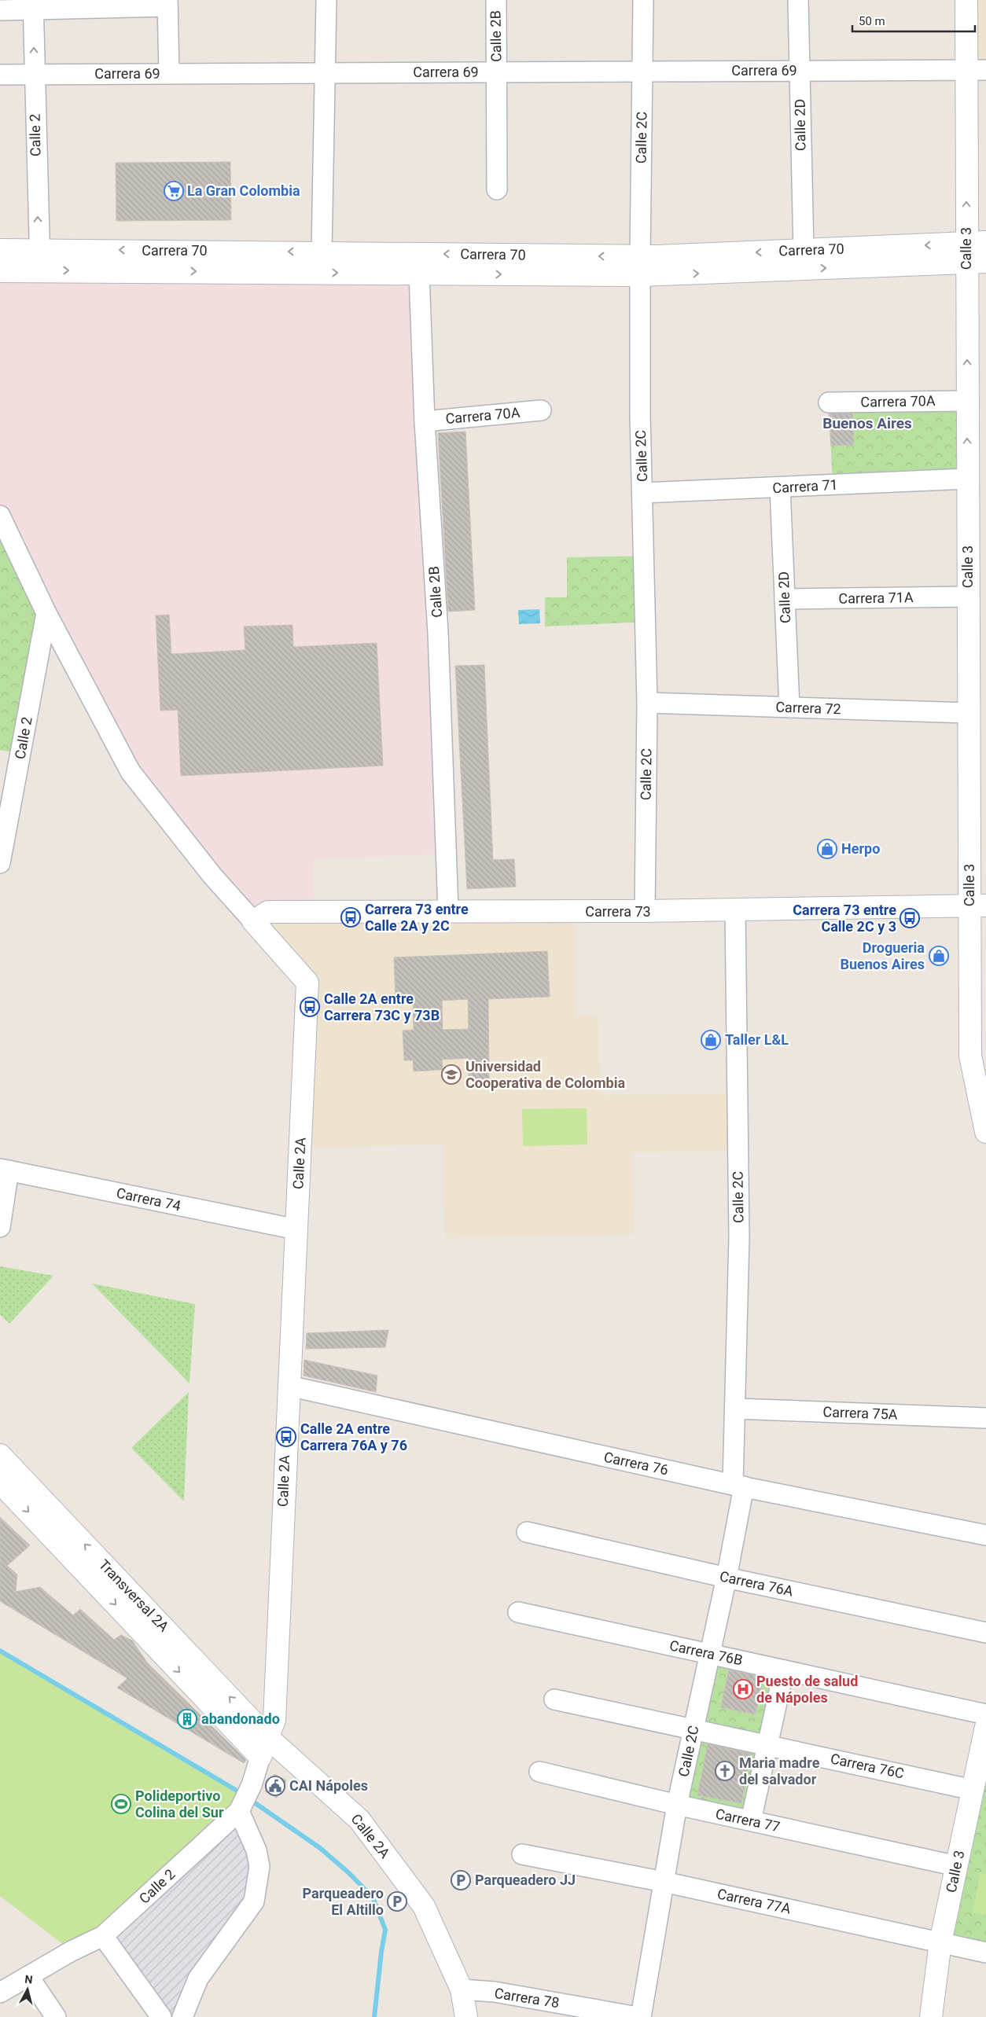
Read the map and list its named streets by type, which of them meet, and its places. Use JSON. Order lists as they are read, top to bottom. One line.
{"streets":{"street":["Calle 2B","Carrera 69","Calle 2D","Calle 2","Calle 2C","Calle 3","Carrera 70","Carrera 70A","Carrera 71","Carrera 71A","Carrera 72","Carrera 73","Calle 2A","Carrera 74","Carrera 75A","Carrera 76","Carrera 76A","Transversal 2A","Carrera 76B","Carrera 76C","Carrera 77","Carrera 77A","Carrera 78"]},"crossings":[["Calle 2B","Carrera 69"],["Calle 2B","Carrera 70"],["Calle 2B","Carrera 70A"],["Calle 2B","Carrera 73"],["Carrera 69","Calle 2D"],["Carrera 69","Calle 2"],["Carrera 69","Calle 2C"],["Carrera 69","Calle 3"],["Calle 2D","Carrera 70"],["Calle 2D","Carrera 71"],["Calle 2D","Carrera 71A"],["Calle 2D","Carrera 72"],["Calle 2","Carrera 70"],["Calle 2","Calle 2A"],["Calle 2","Transversal 2A"],["Calle 2C","Carrera 70"],["Calle 2C","Carrera 71"],["Calle 2C","Carrera 72"],["Calle 2C","Carrera 73"],["Calle 2C","Carrera 75A"],["Calle 2C","Carrera 76"],["Calle 2C","Carrera 76A"],["Calle 2C","Carrera 76B"],["Calle 2C","Carrera 76C"],["Calle 2C","Carrera 77"],["Calle 2C","Carrera 77A"],["Calle 2C","Carrera 78"],["Calle 3","Carrera 70"],["Calle 3","Carrera 70A"],["Calle 3","Carrera 71"],["Calle 3","Carrera 71A"],["Calle 3","Carrera 72"],["Calle 3","Carrera 73"],["Calle 3","Carrera 76C"],["Calle 3","Carrera 77"],["Calle 3","Carrera 77A"],["Carrera 73","Calle 2A"],["Calle 2A","Carrera 74"],["Calle 2A","Carrera 76"],["Calle 2A","Transversal 2A"],["Calle 2A","Carrera 78"]],"districts":["Buenos Aires"],"places":{"supermarket":["La Gran Colombia"],"shop":["Herpo","Drogueria Buenos Aires","Taller L&L"],"bus stop":["Carrera 73 entre Calle 2A y 2C","Carrera 73 entre Calle 2C y 3","Calle 2A entre Carrera 73C y 73B","Calle 2A entre Carrera 76A y 76"],"school or university":["Universidad Cooperativa de Colombia"],"hospital":["Puesto de salud de Nápoles"],"building":["abandonado"],"church":["Maria madre del salvador"],"public building":["CAI Nápoles"],"sports":["Polideportivo Colina del Sur"],"parking":["Parqueadero JJ","Parqueadero El Altillo"]},"scale_bar":"50 m","north":"top"}
